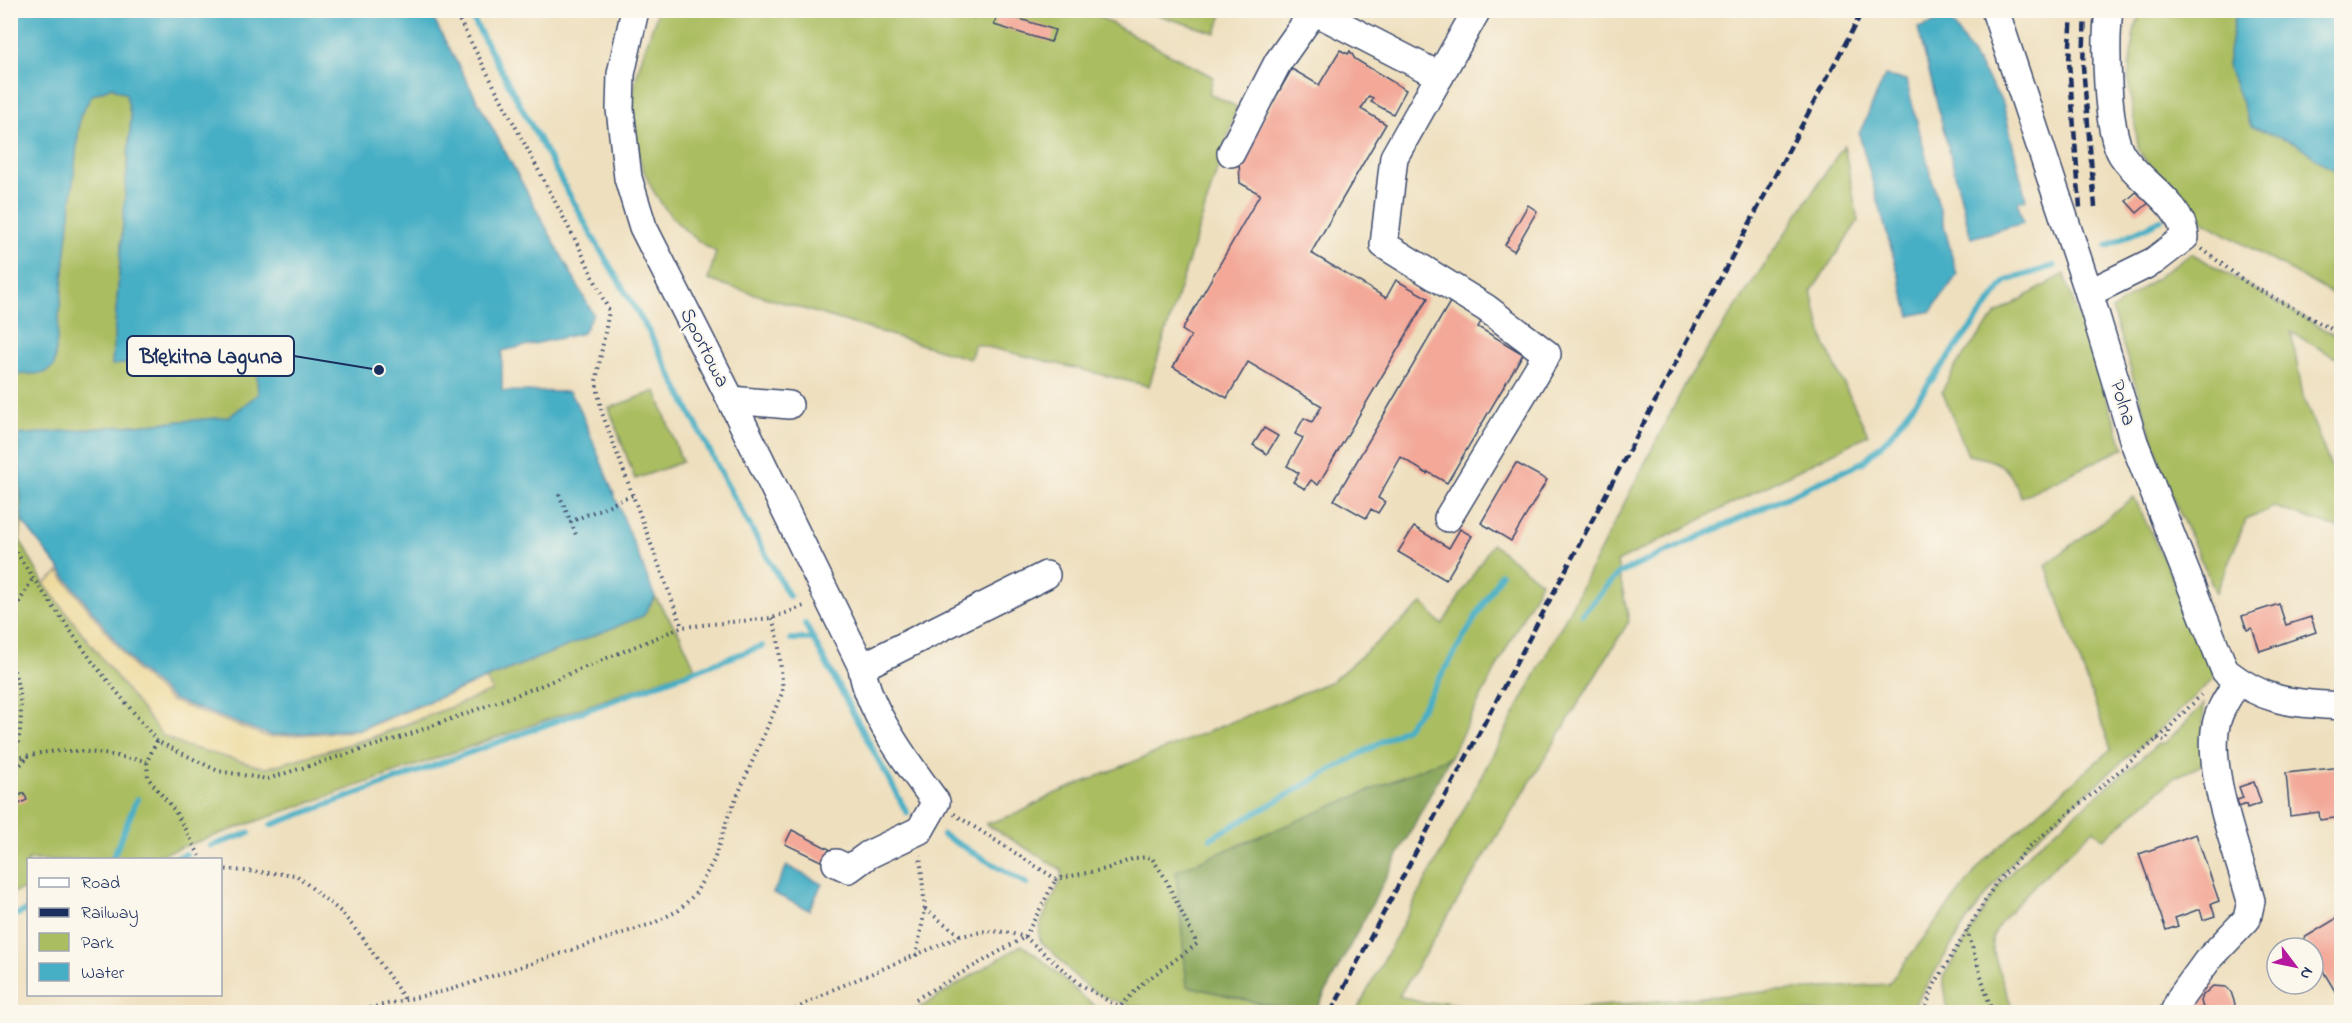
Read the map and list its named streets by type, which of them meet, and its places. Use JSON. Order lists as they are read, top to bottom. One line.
{"streets":{"street":["Sportowa","Polna"]},"places":["Błękitna Laguna"],"legend":["Road","Railway","Park","Water"],"north":"bottom right"}
